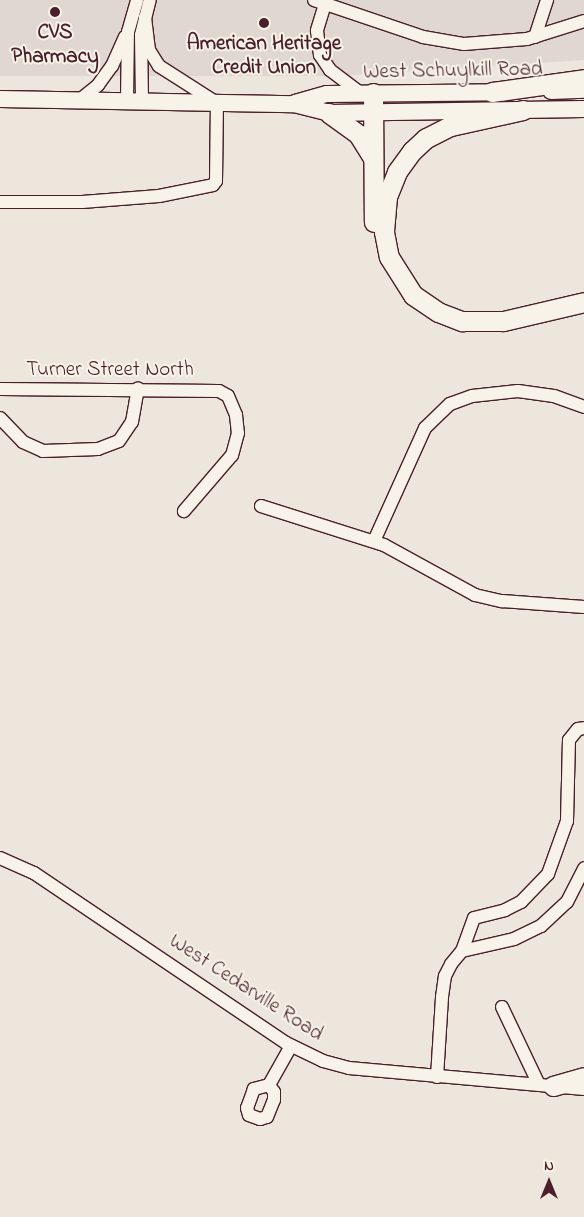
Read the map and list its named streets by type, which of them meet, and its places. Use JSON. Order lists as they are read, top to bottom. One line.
{"streets":{"main road":["West Schuylkill Road"],"street":["Turner Street North","West Cedarville Road"]},"places":["CVS Pharmacy","American Heritage Credit Union"],"north":"top"}
